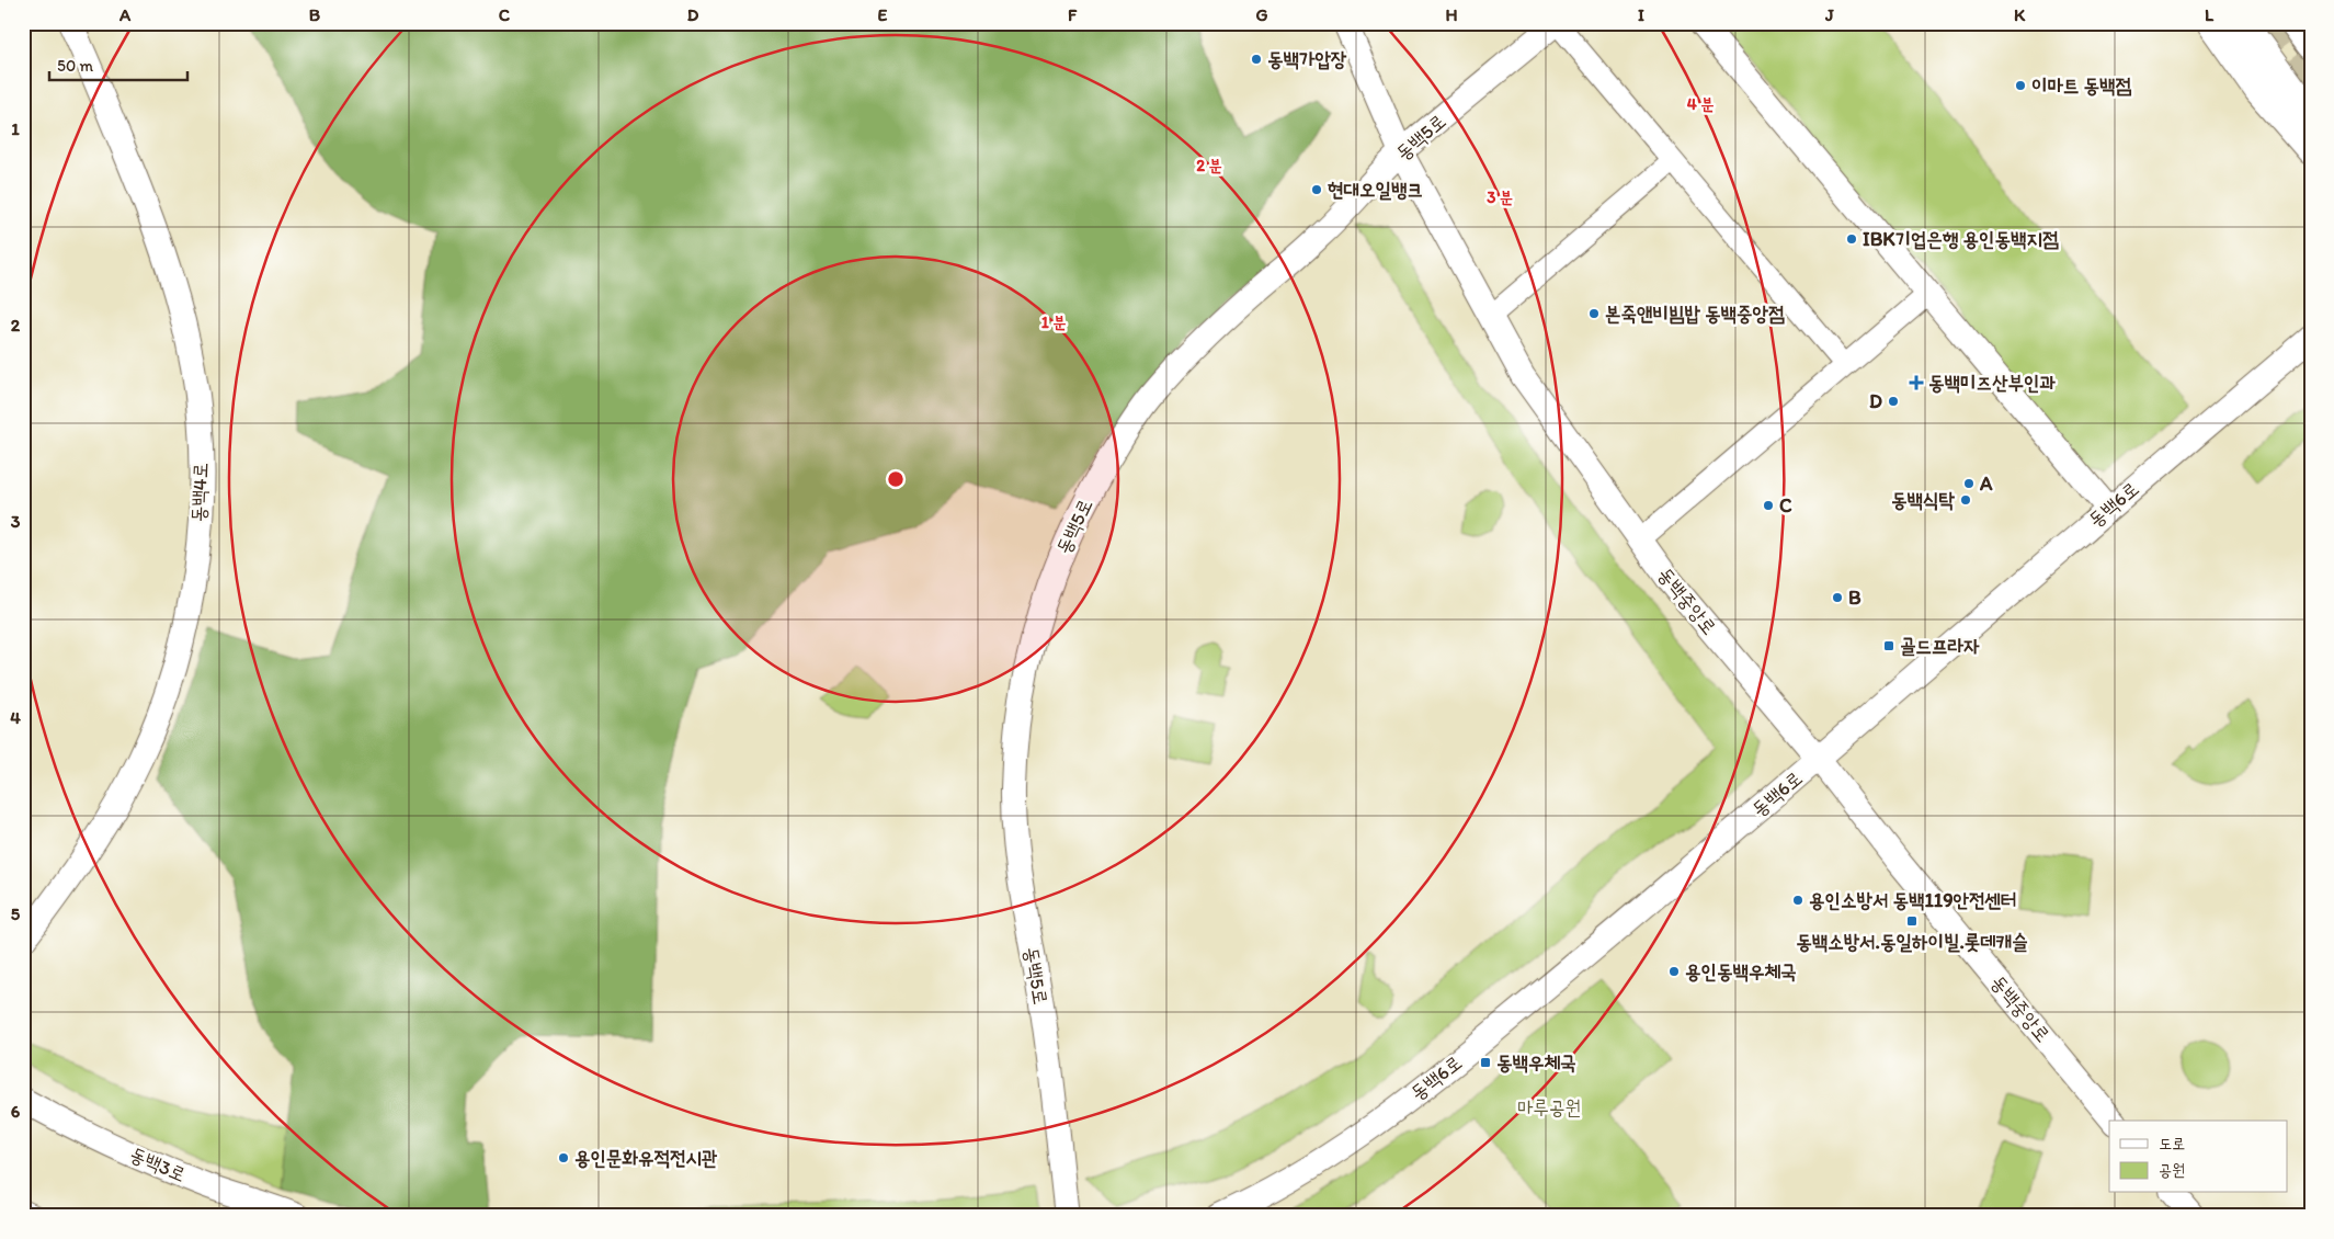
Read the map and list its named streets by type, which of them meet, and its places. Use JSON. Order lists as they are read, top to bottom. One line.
{"streets":{"street":["동백5로","동백4로","동백6로","동백중앙로","동백3로"]},"crossings":[["동백5로","동백중앙로"],["동백6로","동백중앙로"]],"parks":["마루공원"],"places":{"other":["동백가압장","이마트 동백점","현대오일뱅크","IBK기업은행 용인동백지점","본죽앤비빔밥 동백중앙점","D","A","동백식탁","C","B","용인소방서 동백119안전센터","용인동백우체국","용인문화유적전시관"],"health":["동백미즈산부인과"],"transit":["골드프라자","동백소방서.동일하이빌.롯데캐슬","동백우체국"]},"legend":["도로","공원"],"scale_bar":"50 m","grid":{"columns":["A","B","C","D","E","F","G","H","I","J","K","L"],"rows":["1","2","3","4","5","6"]},"rings":["4 분","2 분","3 분","1 분"]}
